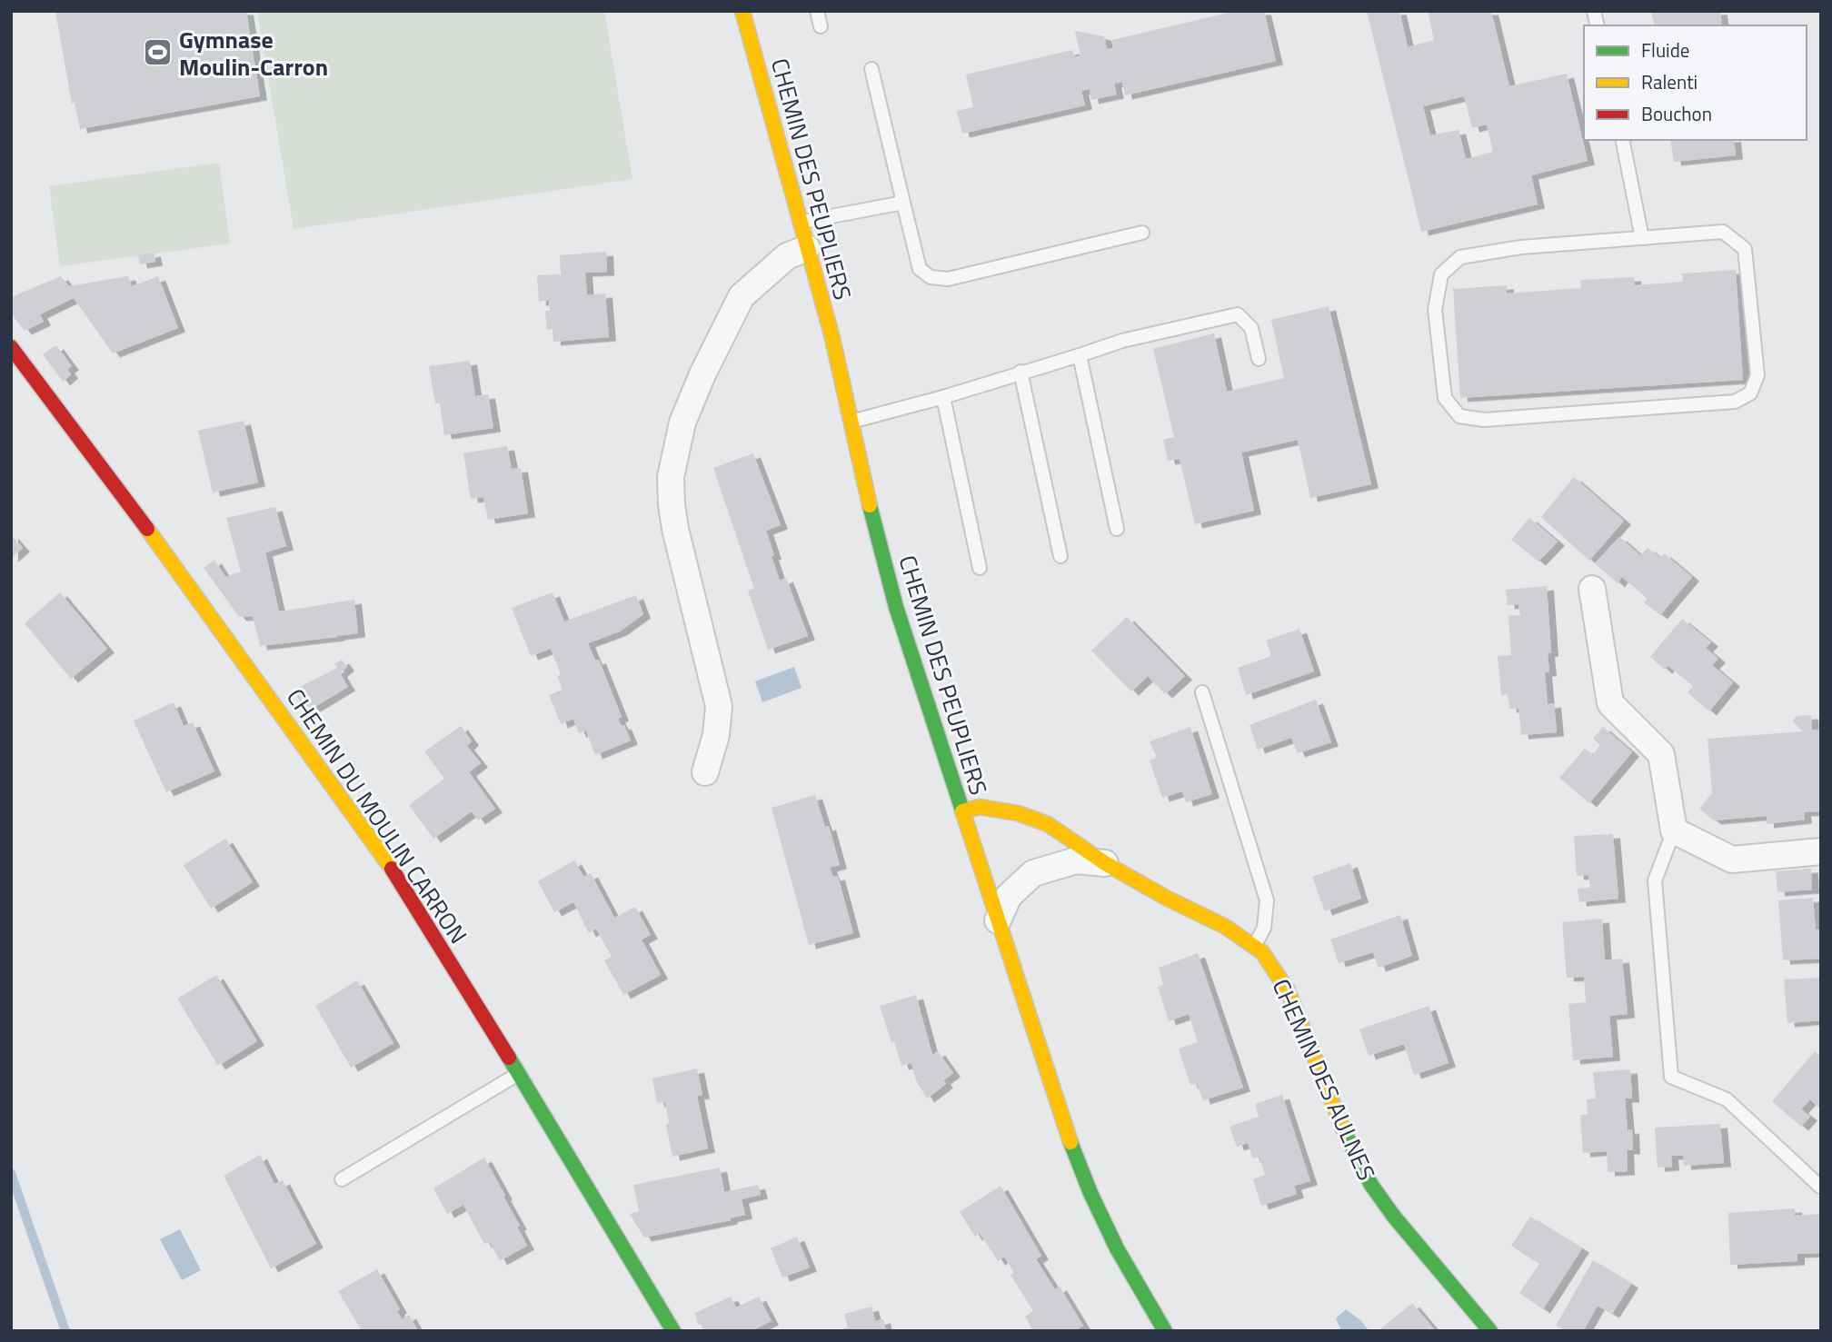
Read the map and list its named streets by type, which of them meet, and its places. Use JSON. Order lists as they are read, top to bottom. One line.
{"streets":{"street":["CHEMIN DES PEUPLIERS","CHEMIN DU MOULIN CARRON","CHEMIN DES AULNES"]},"crossings":[["CHEMIN DES PEUPLIERS","CHEMIN DES AULNES"]],"places":{"sports":["Gymnase Moulin-Carron"]},"legend":["Fluide","Ralenti","Bouchon"]}
